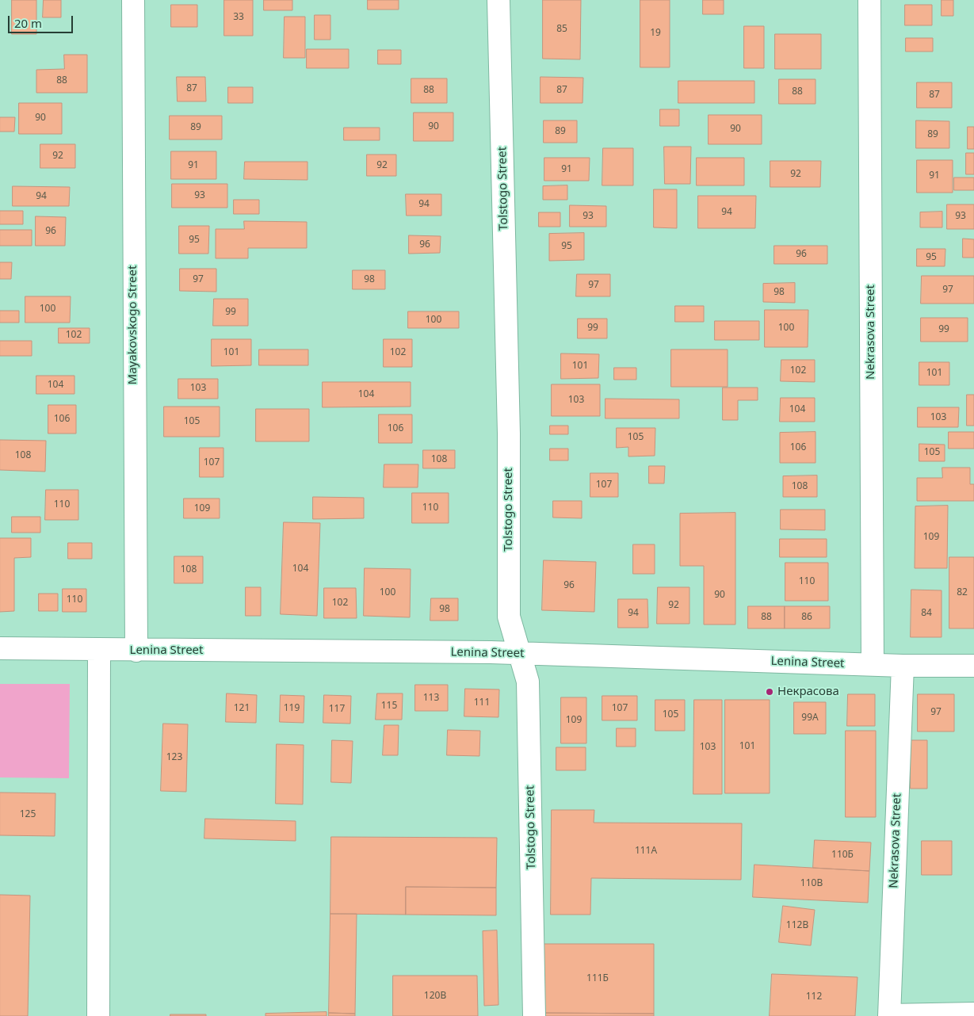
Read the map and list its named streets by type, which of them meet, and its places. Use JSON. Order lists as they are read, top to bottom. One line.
{"streets":{"street":["Tolstogo Street","Mayakovskogo Street","Nekrasova Street","Lenina Street"]},"crossings":[["Tolstogo Street","Lenina Street"],["Mayakovskogo Street","Lenina Street"],["Nekrasova Street","Lenina Street"]],"places":["Некрасова"],"house_numbers":["33","85","19","88","87","88","87","88","87","90","90","89","90","89","89","92","91","92","91","92","91","93","94","94","94","93","93","96","95","96","95","96","95","97","98","97","97","98","100","99","100","99","100","99","102","101","102","101","102","101","104","103","104","103","104","103","106","105","106","105","106","105","108","108","107","107","108","110","110","109","109","104","108","110","96","100","82","90","110","102","92","98","94","84","88","86","113","111","115","121","119","107","117","97","105","99А","109","101","103","123","125","111А","110Б","110В","112В","111Б","120В","112"],"scale_bar":"20 m"}
